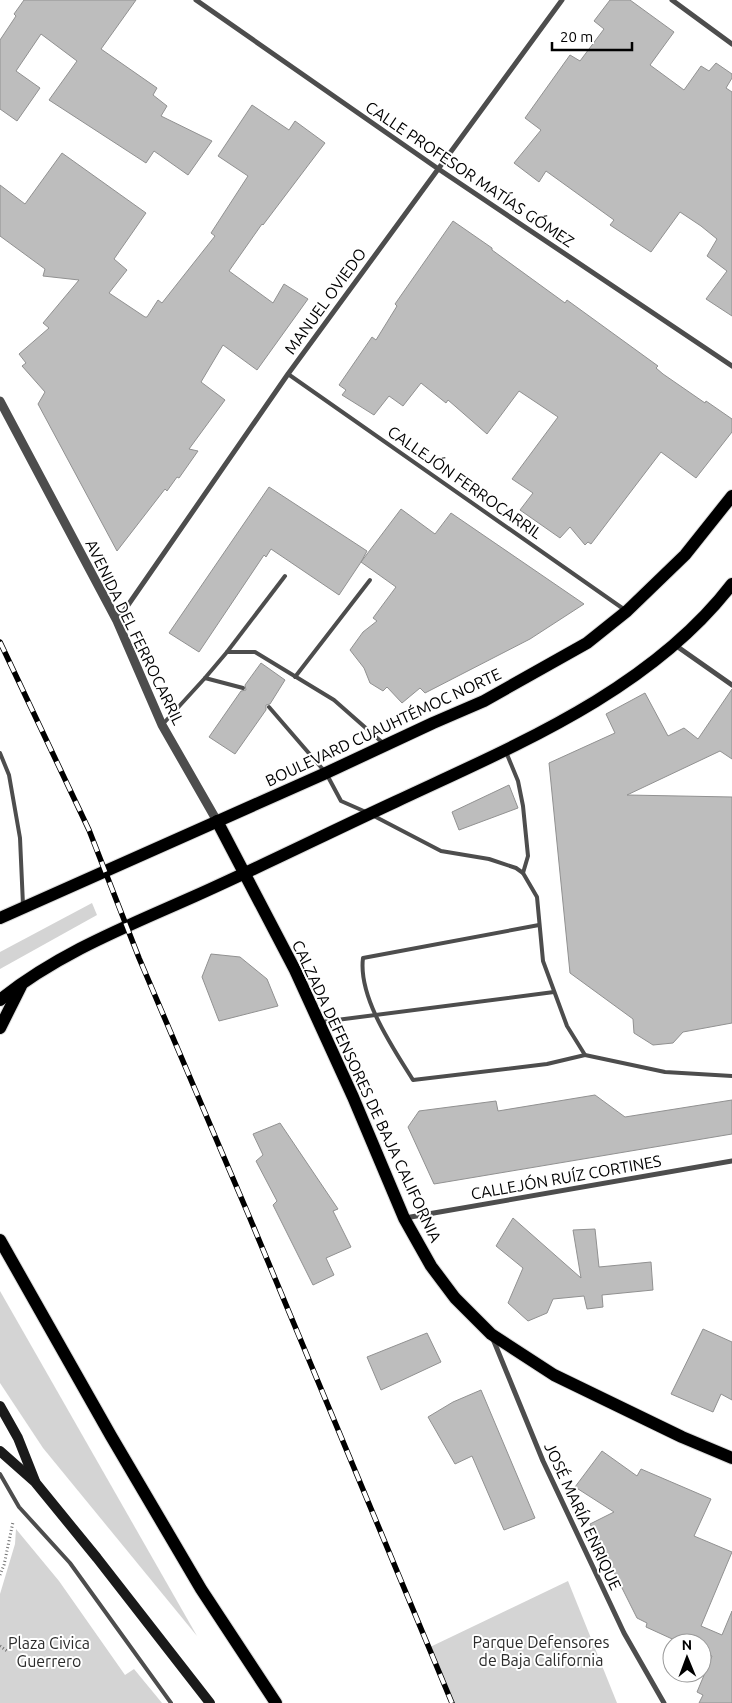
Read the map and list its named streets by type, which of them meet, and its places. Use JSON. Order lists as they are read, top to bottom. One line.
{"streets":{"main road":["BOULEVARD CUAUHTÉMOC NORTE","CALZADA DEFENSORES DE BAJA CALIFORNIA"],"street":["CALLE PROFESOR MATÍAS GÓMEZ","MANUEL OVIEDO","AVENIDA DEL FERROCARRIL","CALLEJÓN RUÍZ CORTINES","JOSÉ MARÍA ENRIQUE"],"lane":["CALLEJÓN FERROCARRIL"]},"crossings":[["CALLE PROFESOR MATÍAS GÓMEZ","MANUEL OVIEDO"],["MANUEL OVIEDO","CALLEJÓN FERROCARRIL"],["MANUEL OVIEDO","AVENIDA DEL FERROCARRIL"],["CALLEJÓN FERROCARRIL","BOULEVARD CUAUHTÉMOC NORTE"],["AVENIDA DEL FERROCARRIL","BOULEVARD CUAUHTÉMOC NORTE"],["AVENIDA DEL FERROCARRIL","CALZADA DEFENSORES DE BAJA CALIFORNIA"],["BOULEVARD CUAUHTÉMOC NORTE","CALZADA DEFENSORES DE BAJA CALIFORNIA"],["CALZADA DEFENSORES DE BAJA CALIFORNIA","CALLEJÓN RUÍZ CORTINES"],["CALZADA DEFENSORES DE BAJA CALIFORNIA","JOSÉ MARÍA ENRIQUE"]],"parks":["Parque Defensores de Baja California","Plaza Civica Guerrero"],"scale_bar":"20 m","north":"top"}
